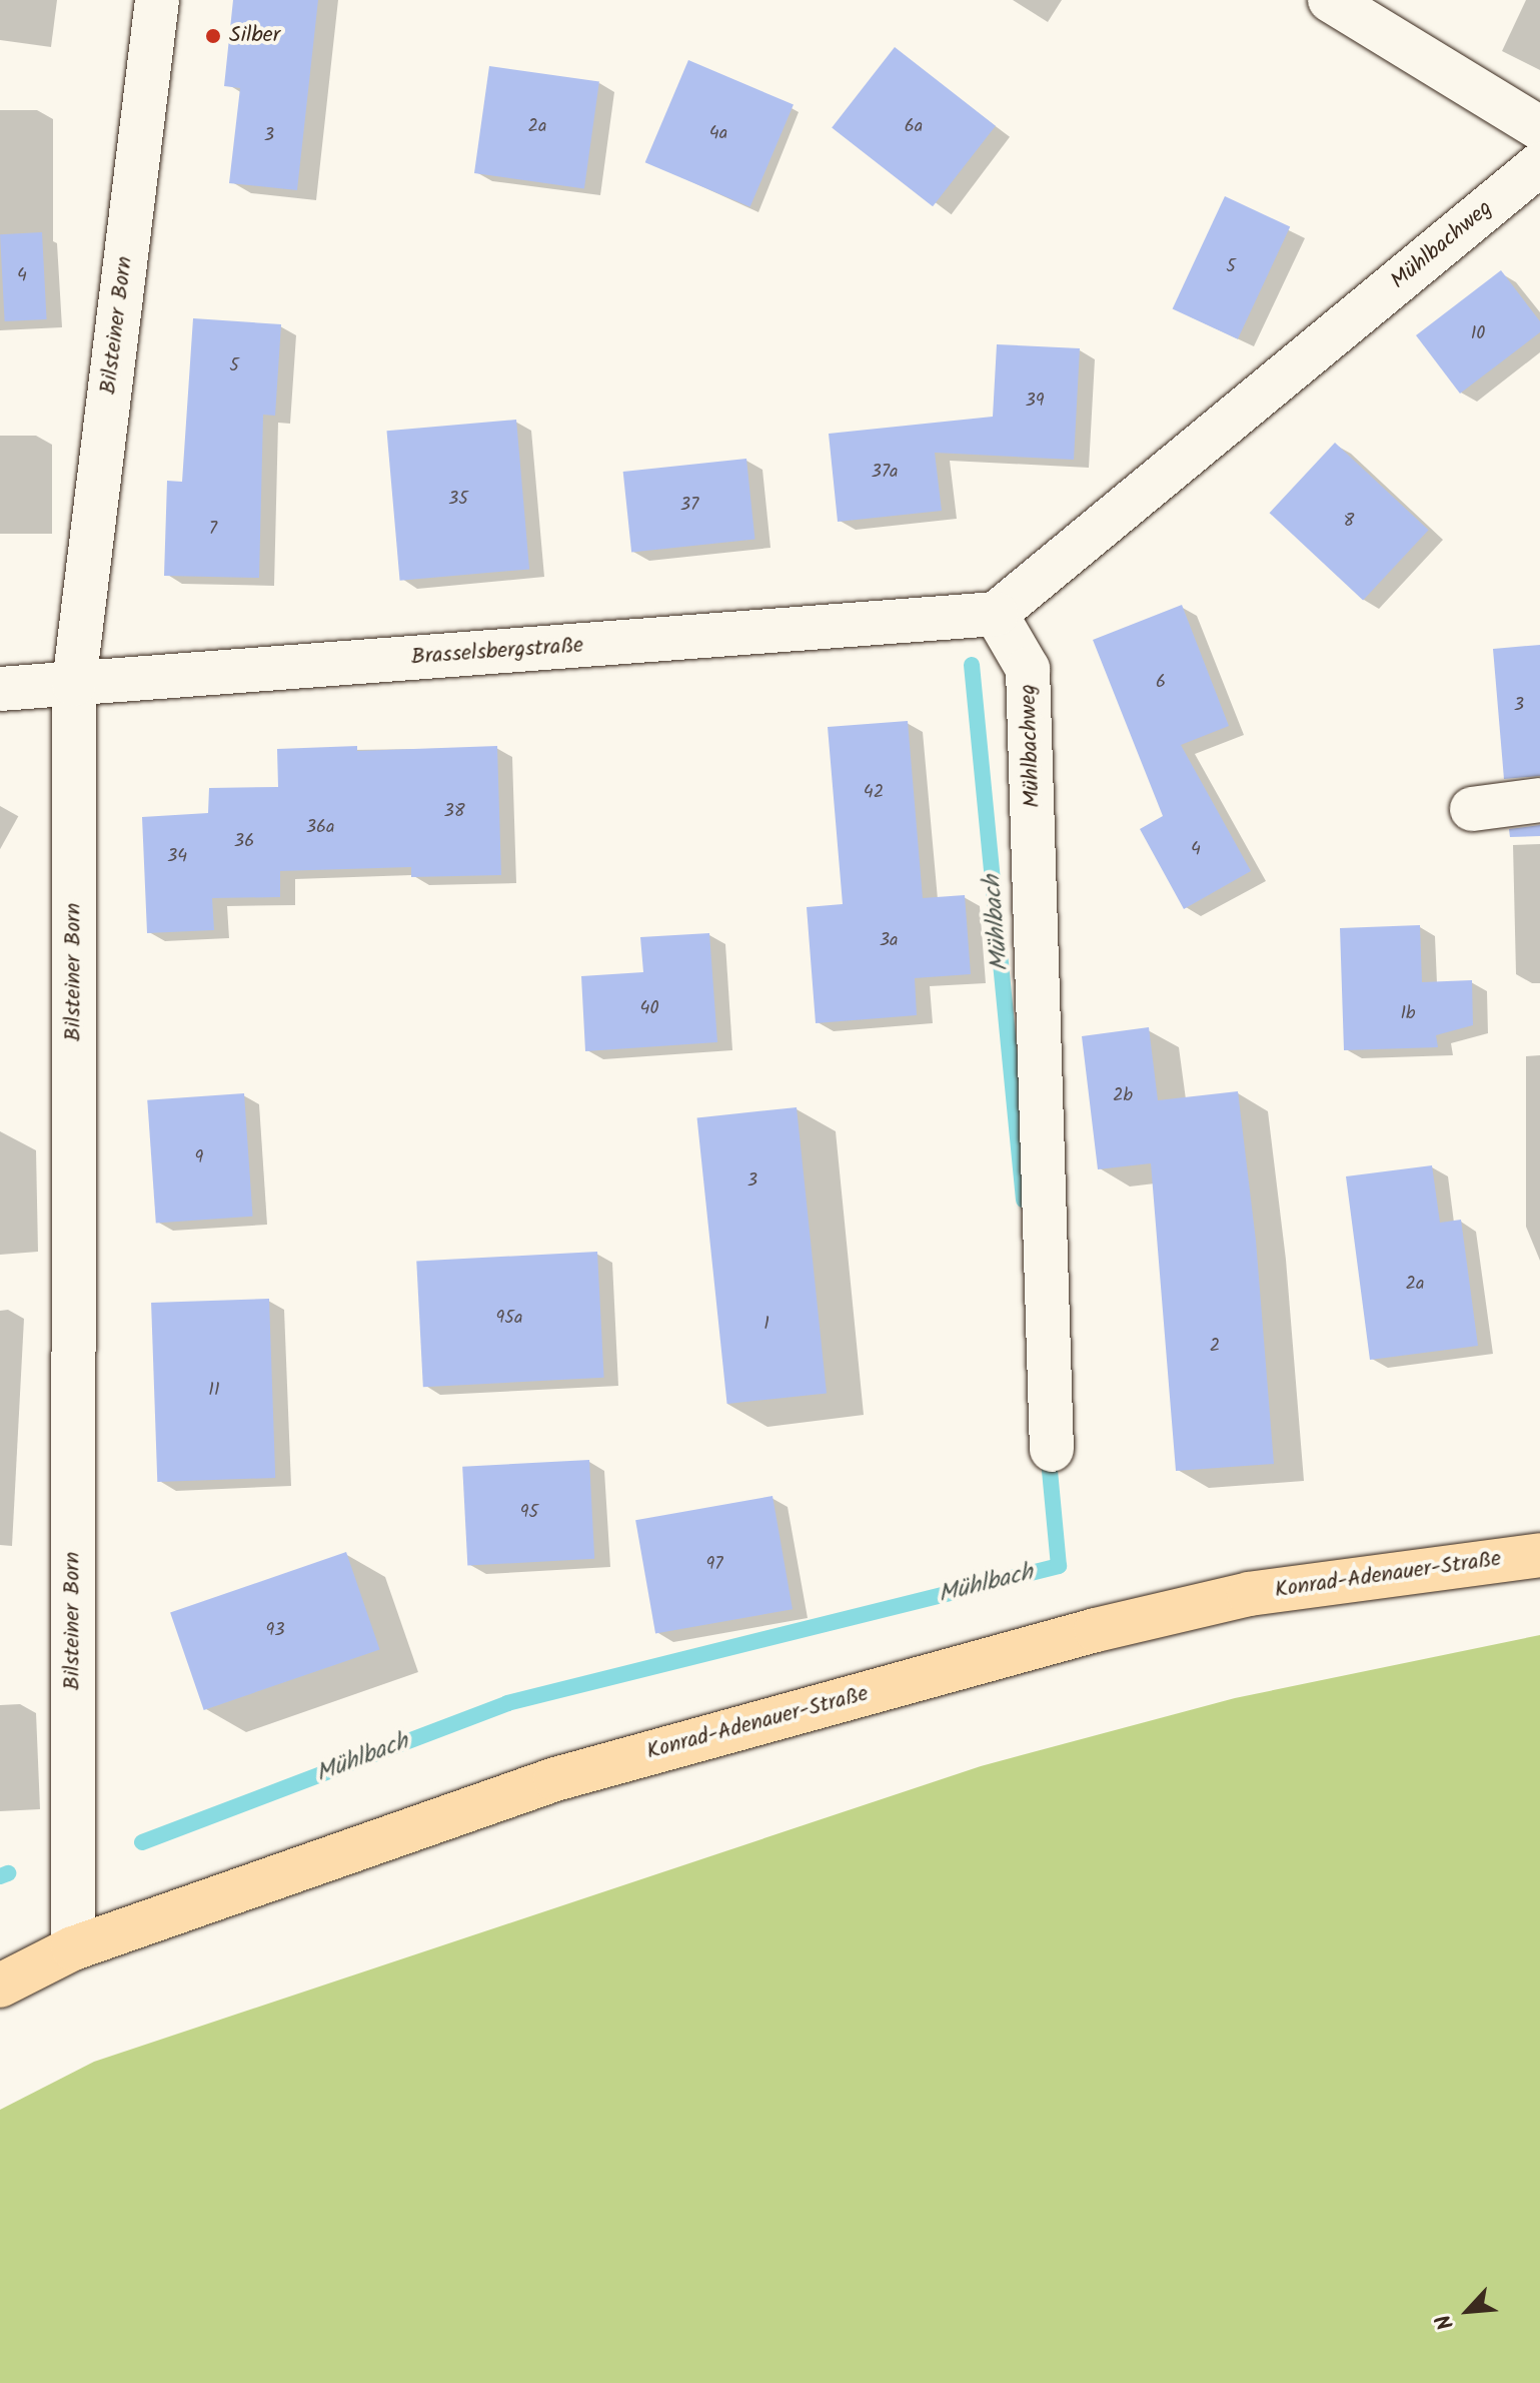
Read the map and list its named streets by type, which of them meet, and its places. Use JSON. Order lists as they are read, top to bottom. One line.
{"streets":{"main road":["Konrad-Adenauer-Straße"],"street":["Mühlbachweg","Bilsteiner Born","Brasselsbergstraße"]},"crossings":[["Mühlbachweg","Brasselsbergstraße"],["Bilsteiner Born","Brasselsbergstraße"],["Bilsteiner Born","Konrad-Adenauer-Straße"]],"water":["Mühlbach"],"places":["Silber"],"house_numbers":["2a","6a","4a","3","5","4","10","5","39","37a","35","37","8","7","6","3","42","38","36a","36","4","34","3a","40","1b","2b","9","3","2a","95a","1","2","11","95","97","93"],"north":"bottom left"}
